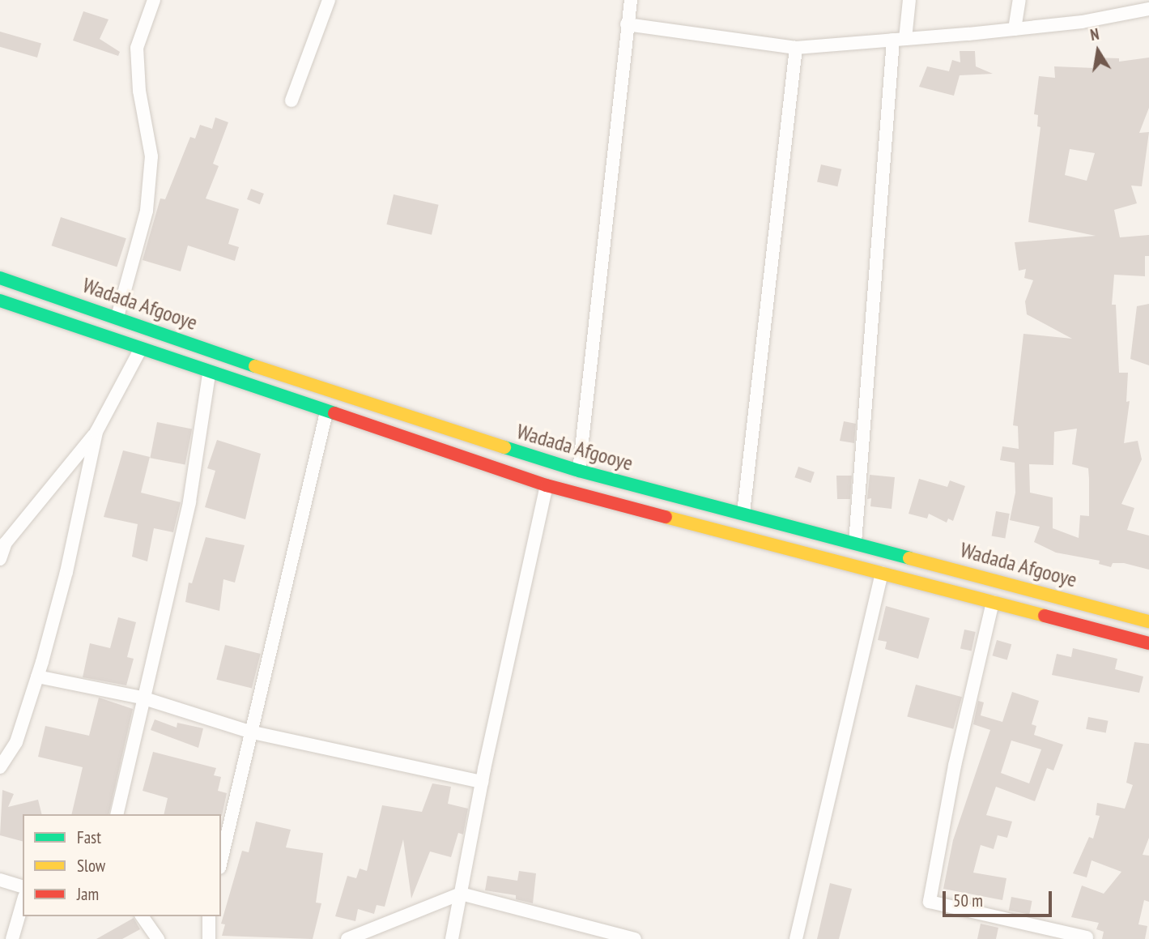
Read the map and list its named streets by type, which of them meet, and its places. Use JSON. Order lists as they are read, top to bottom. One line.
{"streets":{"highway":["Wadada Afgooye"]},"legend":["Fast","Slow","Jam"],"scale_bar":"50 m","north":"top"}
